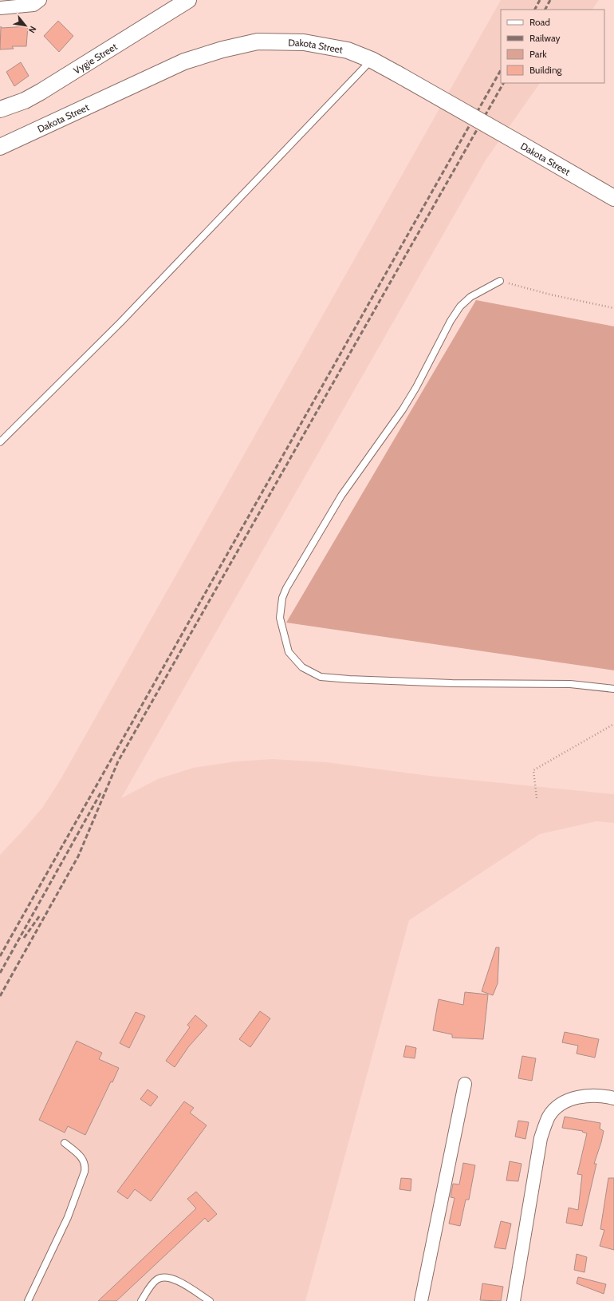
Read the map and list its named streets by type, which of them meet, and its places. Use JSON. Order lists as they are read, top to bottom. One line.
{"streets":{"street":["Dakota Street","Vygie Street"]},"legend":["Road","Railway","Park","Building"],"north":"bottom right"}
